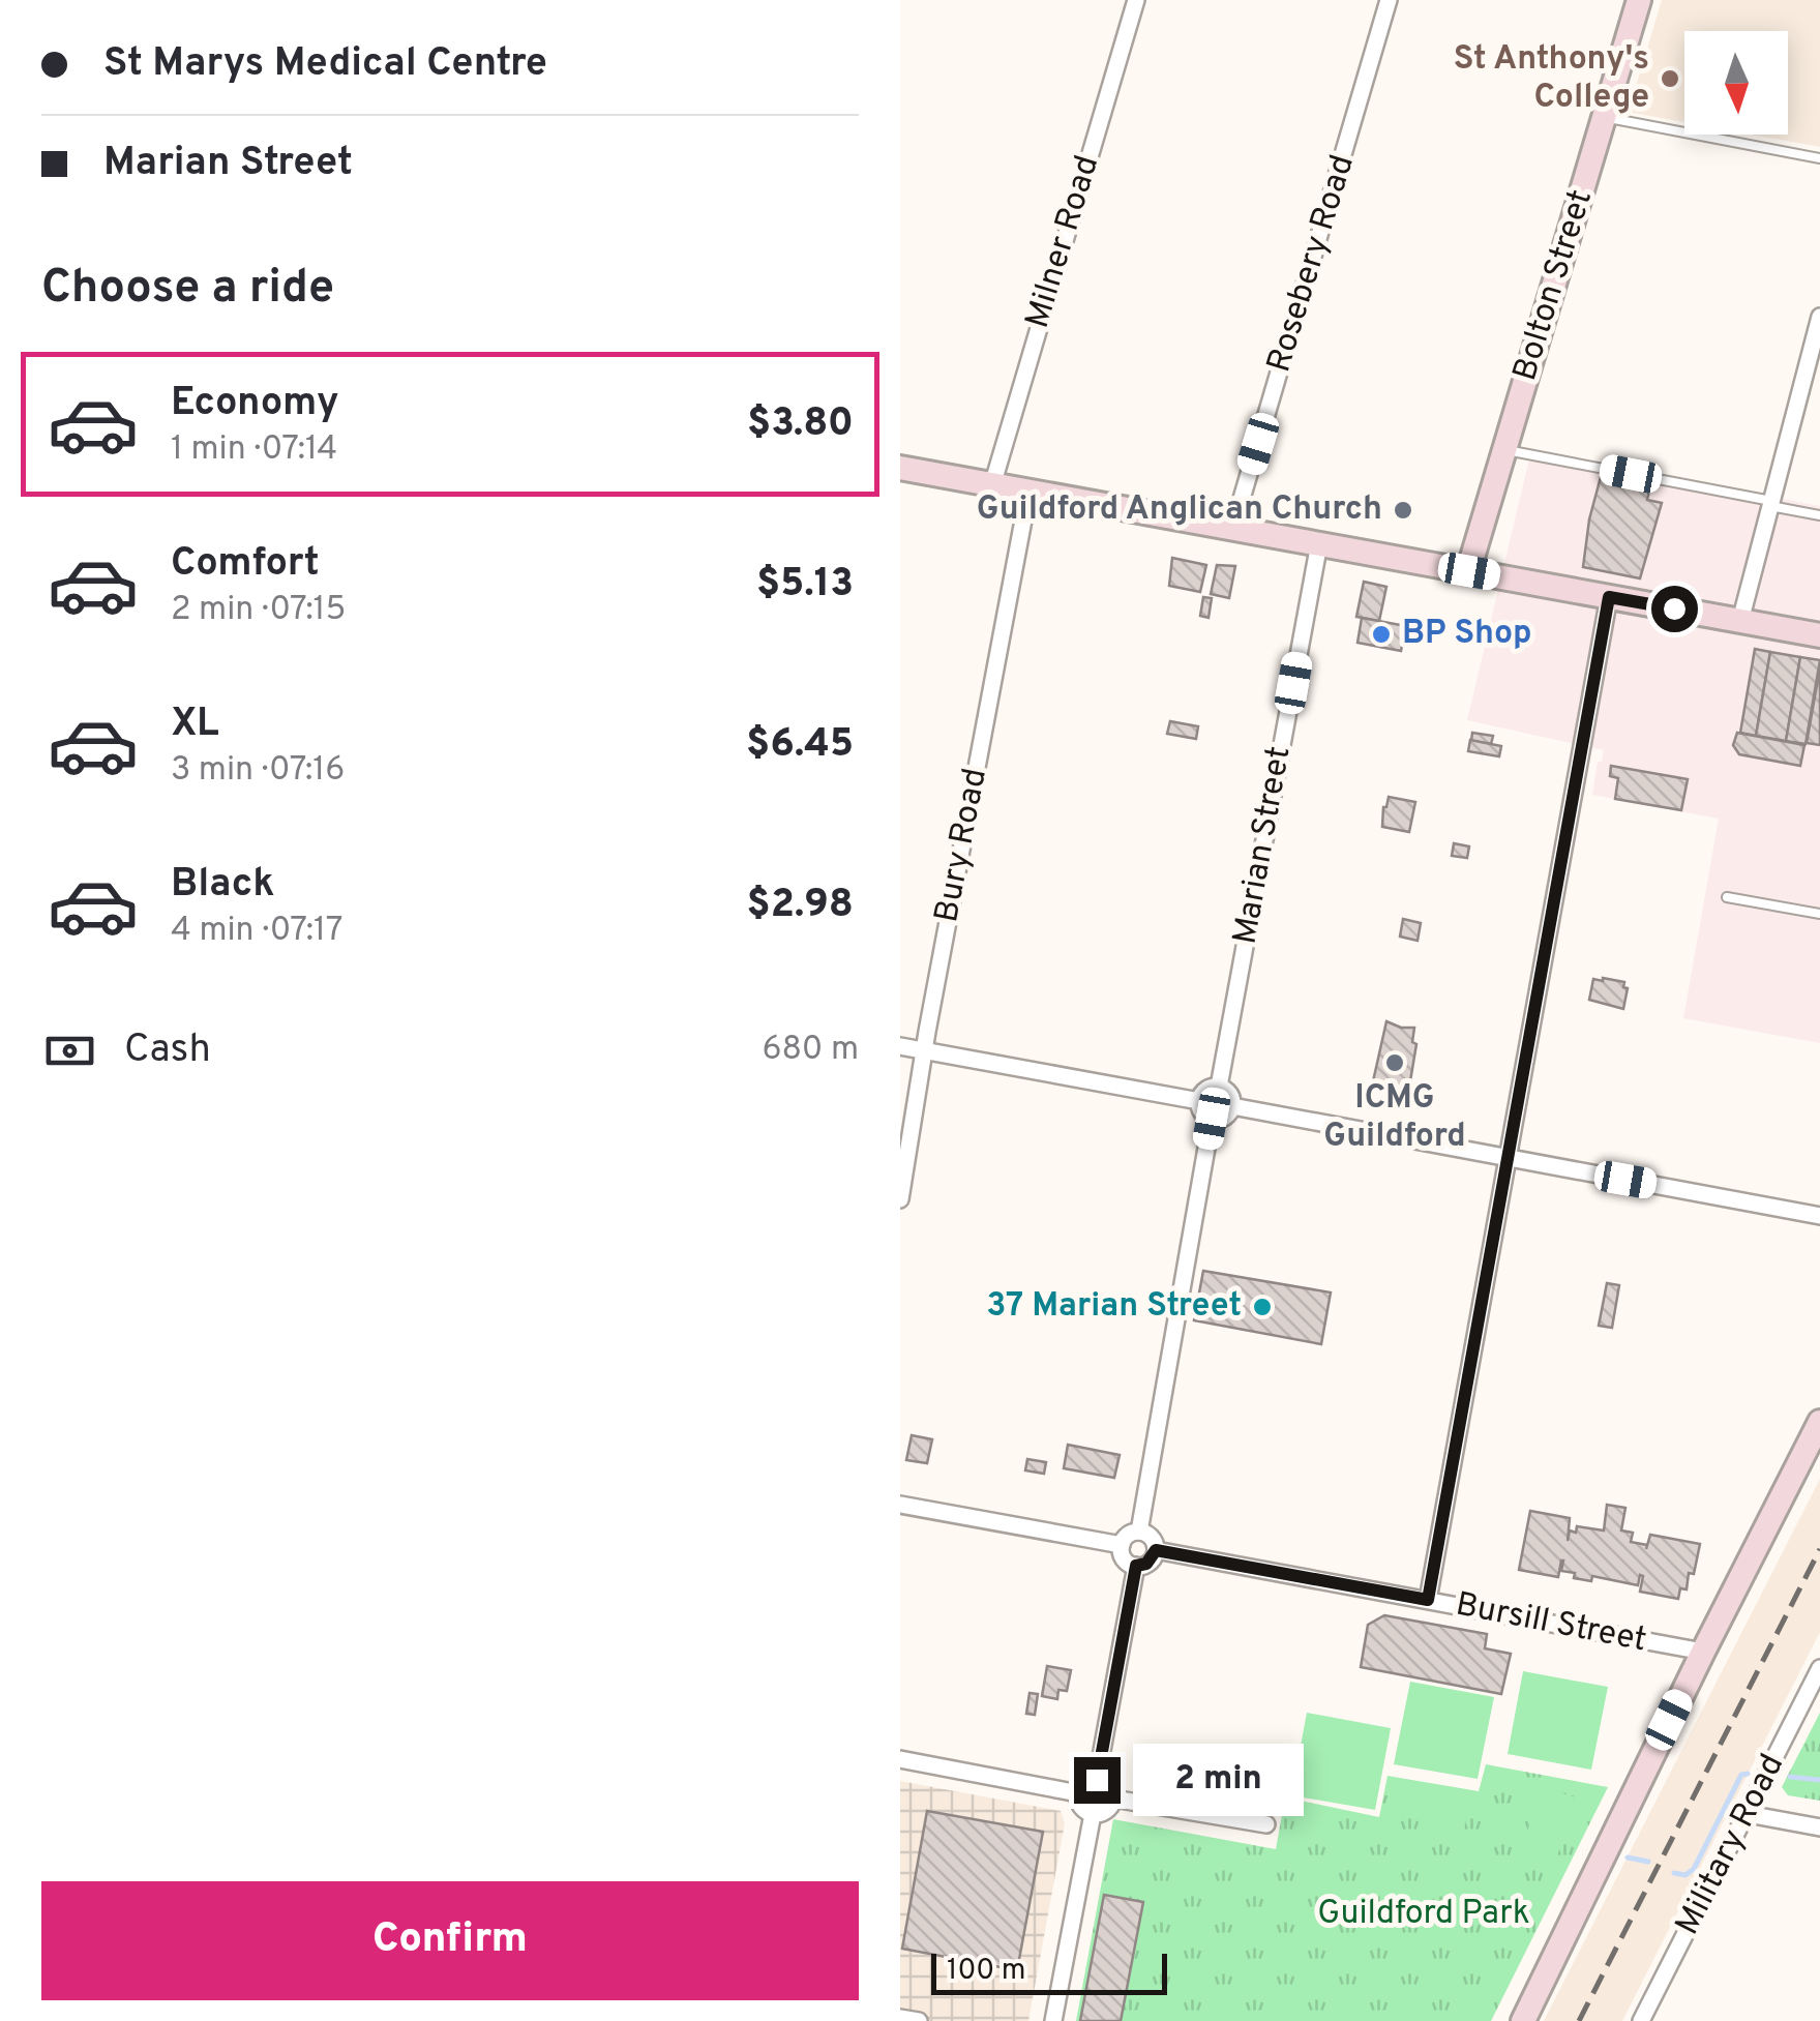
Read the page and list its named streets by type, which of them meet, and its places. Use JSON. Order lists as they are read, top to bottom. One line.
{"streets":{"street":["Milner Road","Rosebery Road","Bolton Street","Bury Road","Marian Street","Bursill Street","Military Road"]},"parks":["Guildford Park"],"places":["St Anthony's College","Guildford Anglican Church","BP Shop","ICMG Guildford","37 Marian Street"],"scale_bar":"100 m","north":"bottom","page":{"banner":["St Marys Medical Centre","Marian Street"],"heading":"Choose a ride","list":[{"name":"Economy","note":"1 min · 07:14","value":"$3.80"},{"name":"Comfort","note":"2 min · 07:15","value":"$5.13"},{"name":"XL","note":"3 min · 07:16","value":"$6.45"},{"name":"Black","note":"4 min · 07:17","value":"$2.98"}],"pay":["Cash","680 m"],"bubble":"2 min","buttons":"Confirm","scale":"100 m"}}
